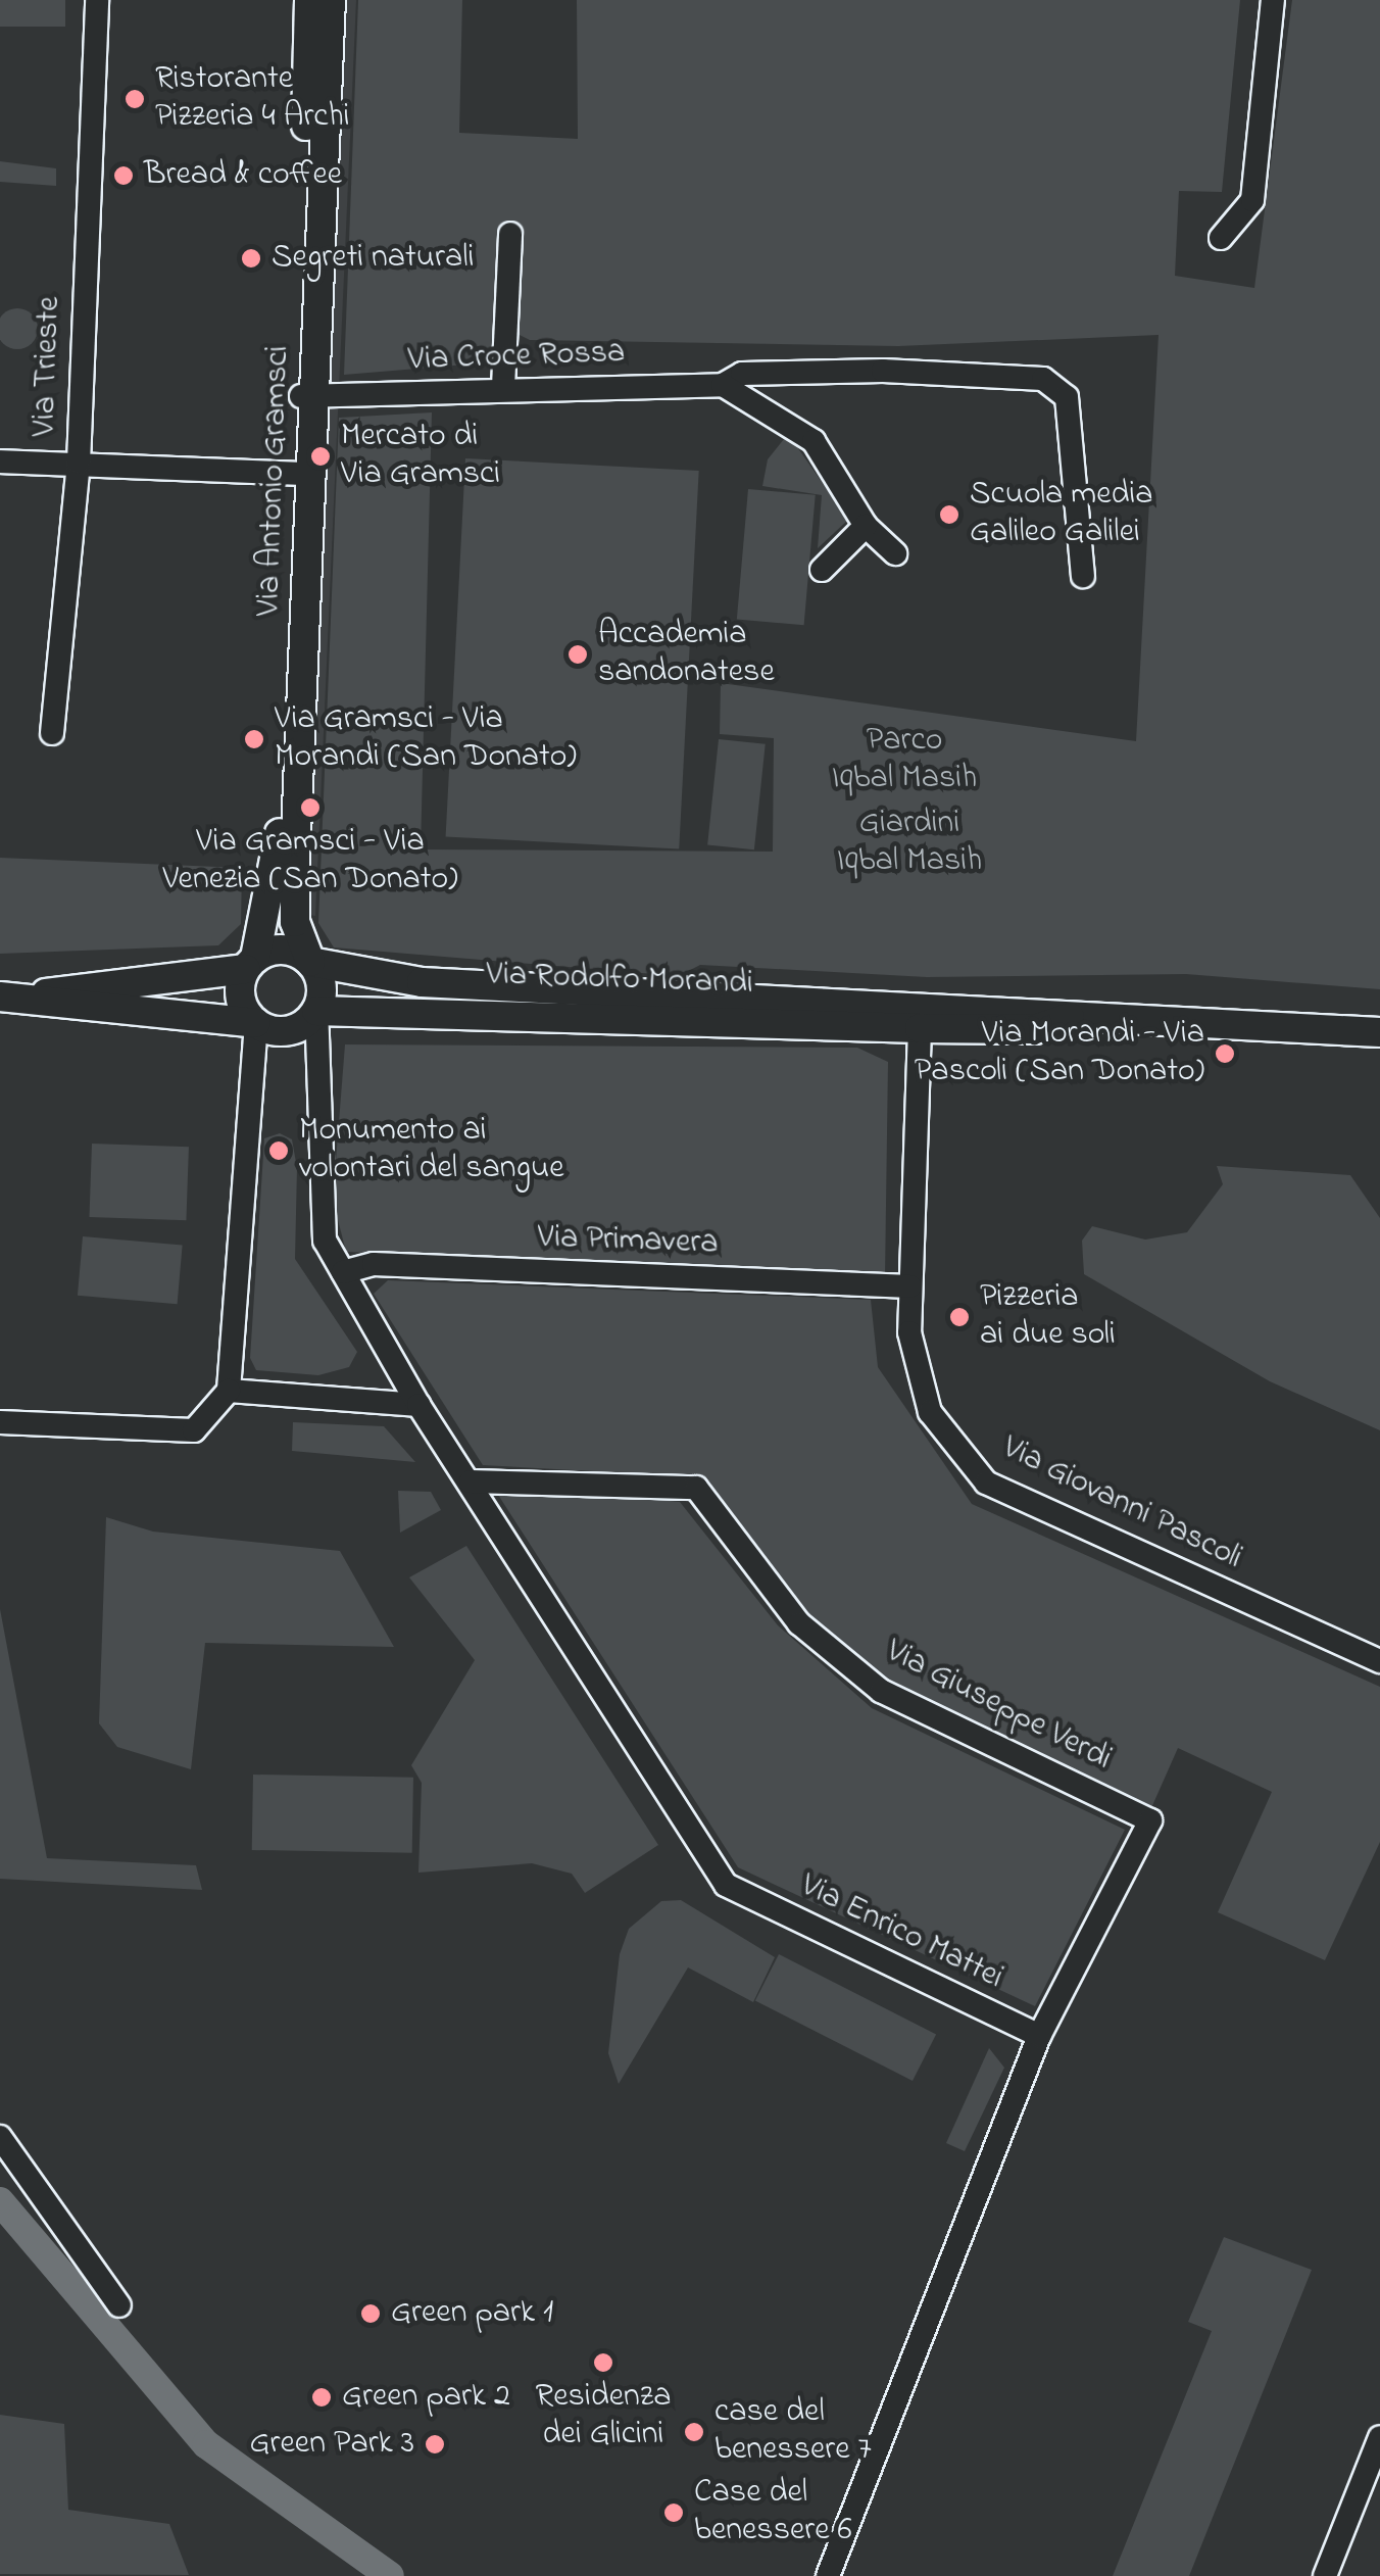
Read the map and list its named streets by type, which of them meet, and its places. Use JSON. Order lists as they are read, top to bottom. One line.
{"streets":{"street":["Via Croce Rossa","Via Trieste","Via Antonio Gramsci","Via Rodolfo Morandi","Via Primavera","Via Giovanni Pascoli","Via Giuseppe Verdi","Via Enrico Mattei"]},"crossings":[["Via Croce Rossa","Via Antonio Gramsci"],["Via Antonio Gramsci","Via Rodolfo Morandi"],["Via Antonio Gramsci","Via Enrico Mattei"],["Via Rodolfo Morandi","Via Giovanni Pascoli"],["Via Rodolfo Morandi","Via Enrico Mattei"],["Via Primavera","Via Giovanni Pascoli"],["Via Primavera","Via Enrico Mattei"],["Via Giuseppe Verdi","Via Enrico Mattei"]],"parks":["Parco Iqbal Masih","Giardini Iqbal Masih"],"places":["Ristorante Pizzeria 4 Archi","Bread & coffee","Segreti naturali","Mercato di Via Gramsci","Scuola media Galileo Galilei","Accademia sandonatese","Via Gramsci - Via Morandi (San Donato)","Via Gramsci - Via Venezia (San Donato)","Via Morandi - Via Pascoli (San Donato)","Monumento ai volontari del sangue","Pizzeria ai due soli","Green park 1","Residenza dei Glicini","Green park 2","case del benessere 7","Green Park 3","Case del benessere 6"]}
